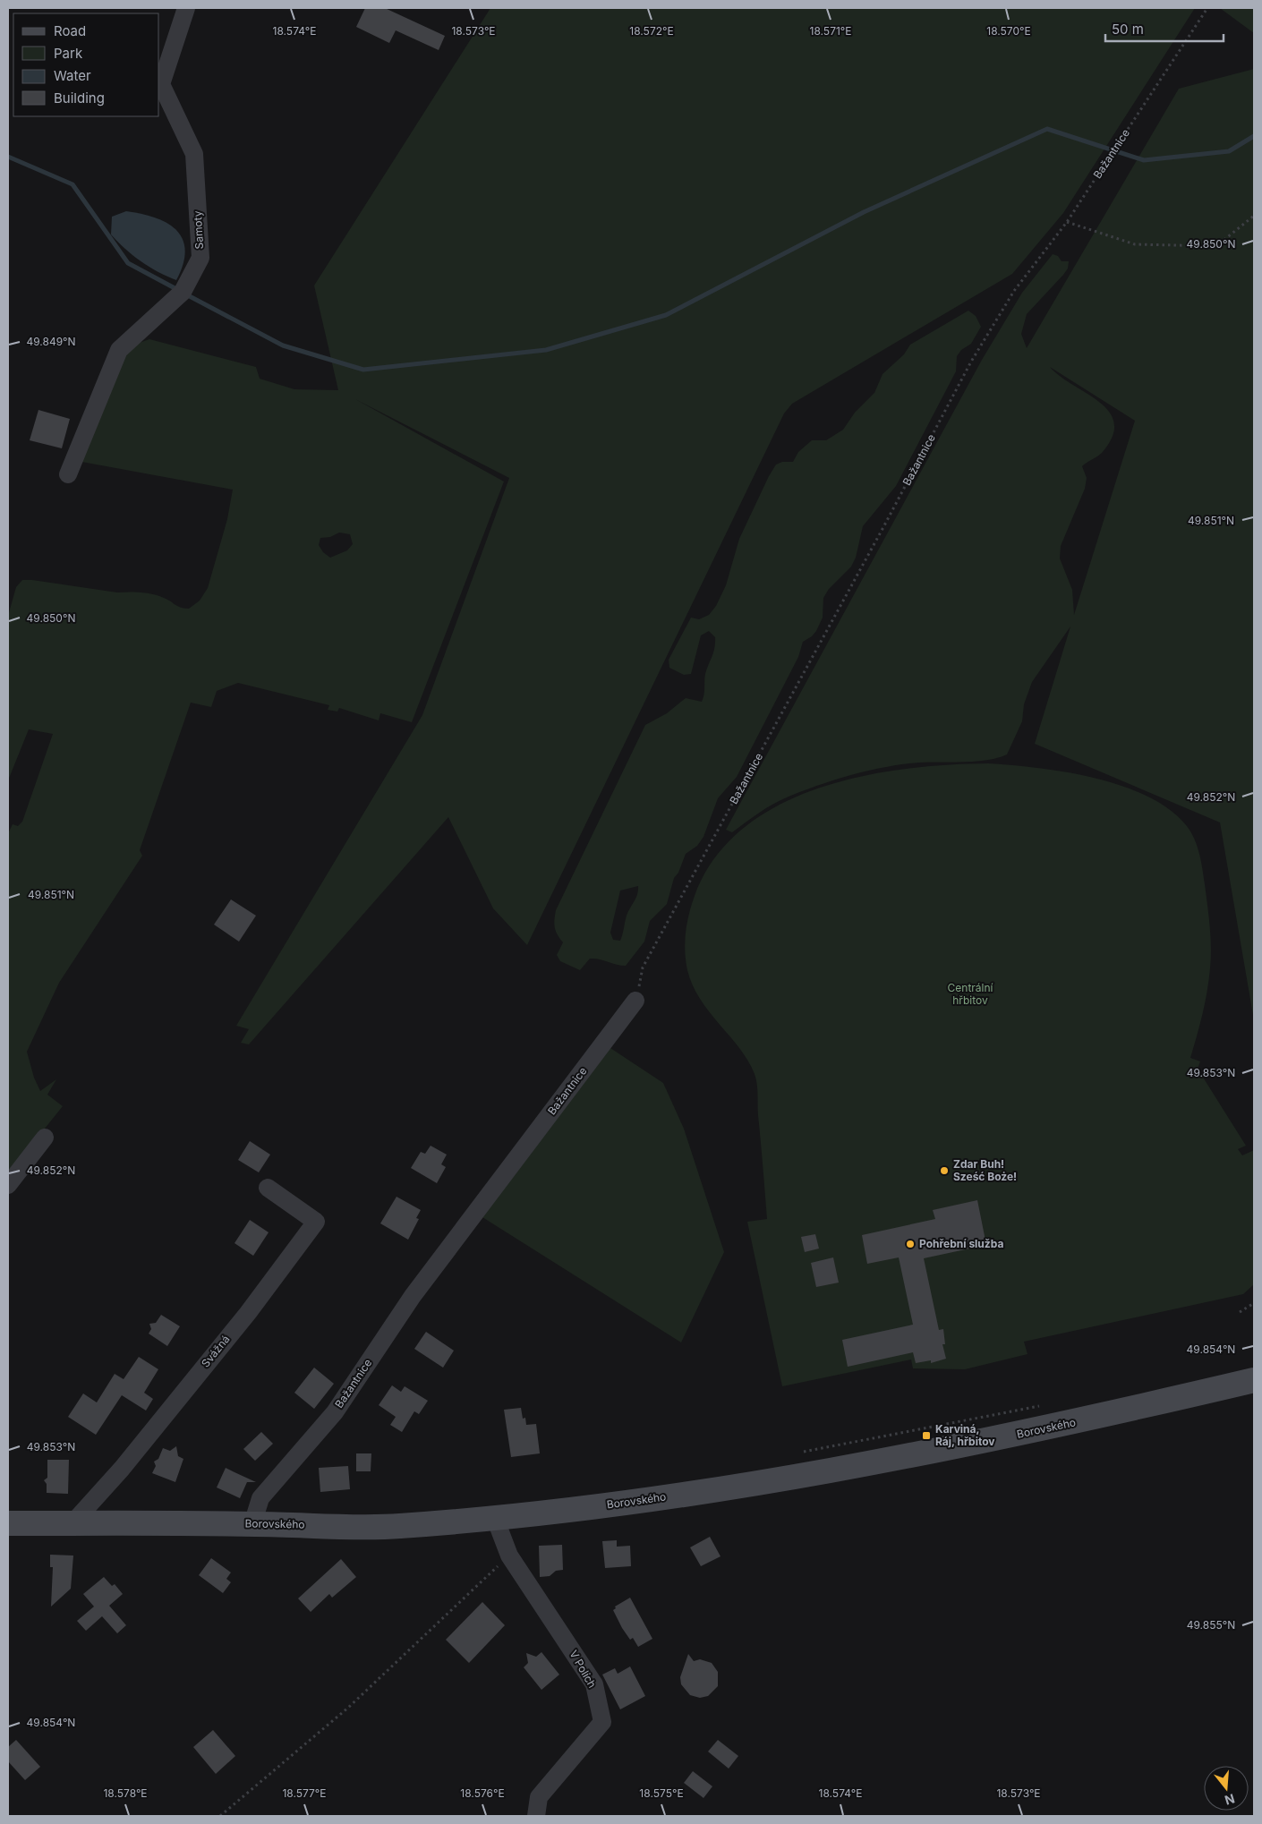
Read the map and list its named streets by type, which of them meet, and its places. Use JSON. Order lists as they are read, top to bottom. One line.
{"streets":{"main road":["Borovského"],"street":["Bažantnice","Samoty","Svážná","V Polích"]},"crossings":[["Bažantnice","Borovského"],["Svážná","Borovského"],["Borovského","V Polích"]],"parks":["Centrální hřbitov"],"places":{"other":["Zdar Buh! Sześć Boże!","Pohřební služba"],"transit":["Karviná, Ráj, hřbitov"]},"legend":["Road","Park","Water","Building"],"scale_bar":"50 m","north":"bottom","coordinates":["18.574°E","18.573°E","18.572°E","18.571°E","18.570°E","49.850°N","49.849°N","49.851°N","49.852°N","49.853°N","49.854°N","49.855°N","18.578°E","18.577°E","18.576°E","18.575°E"]}
